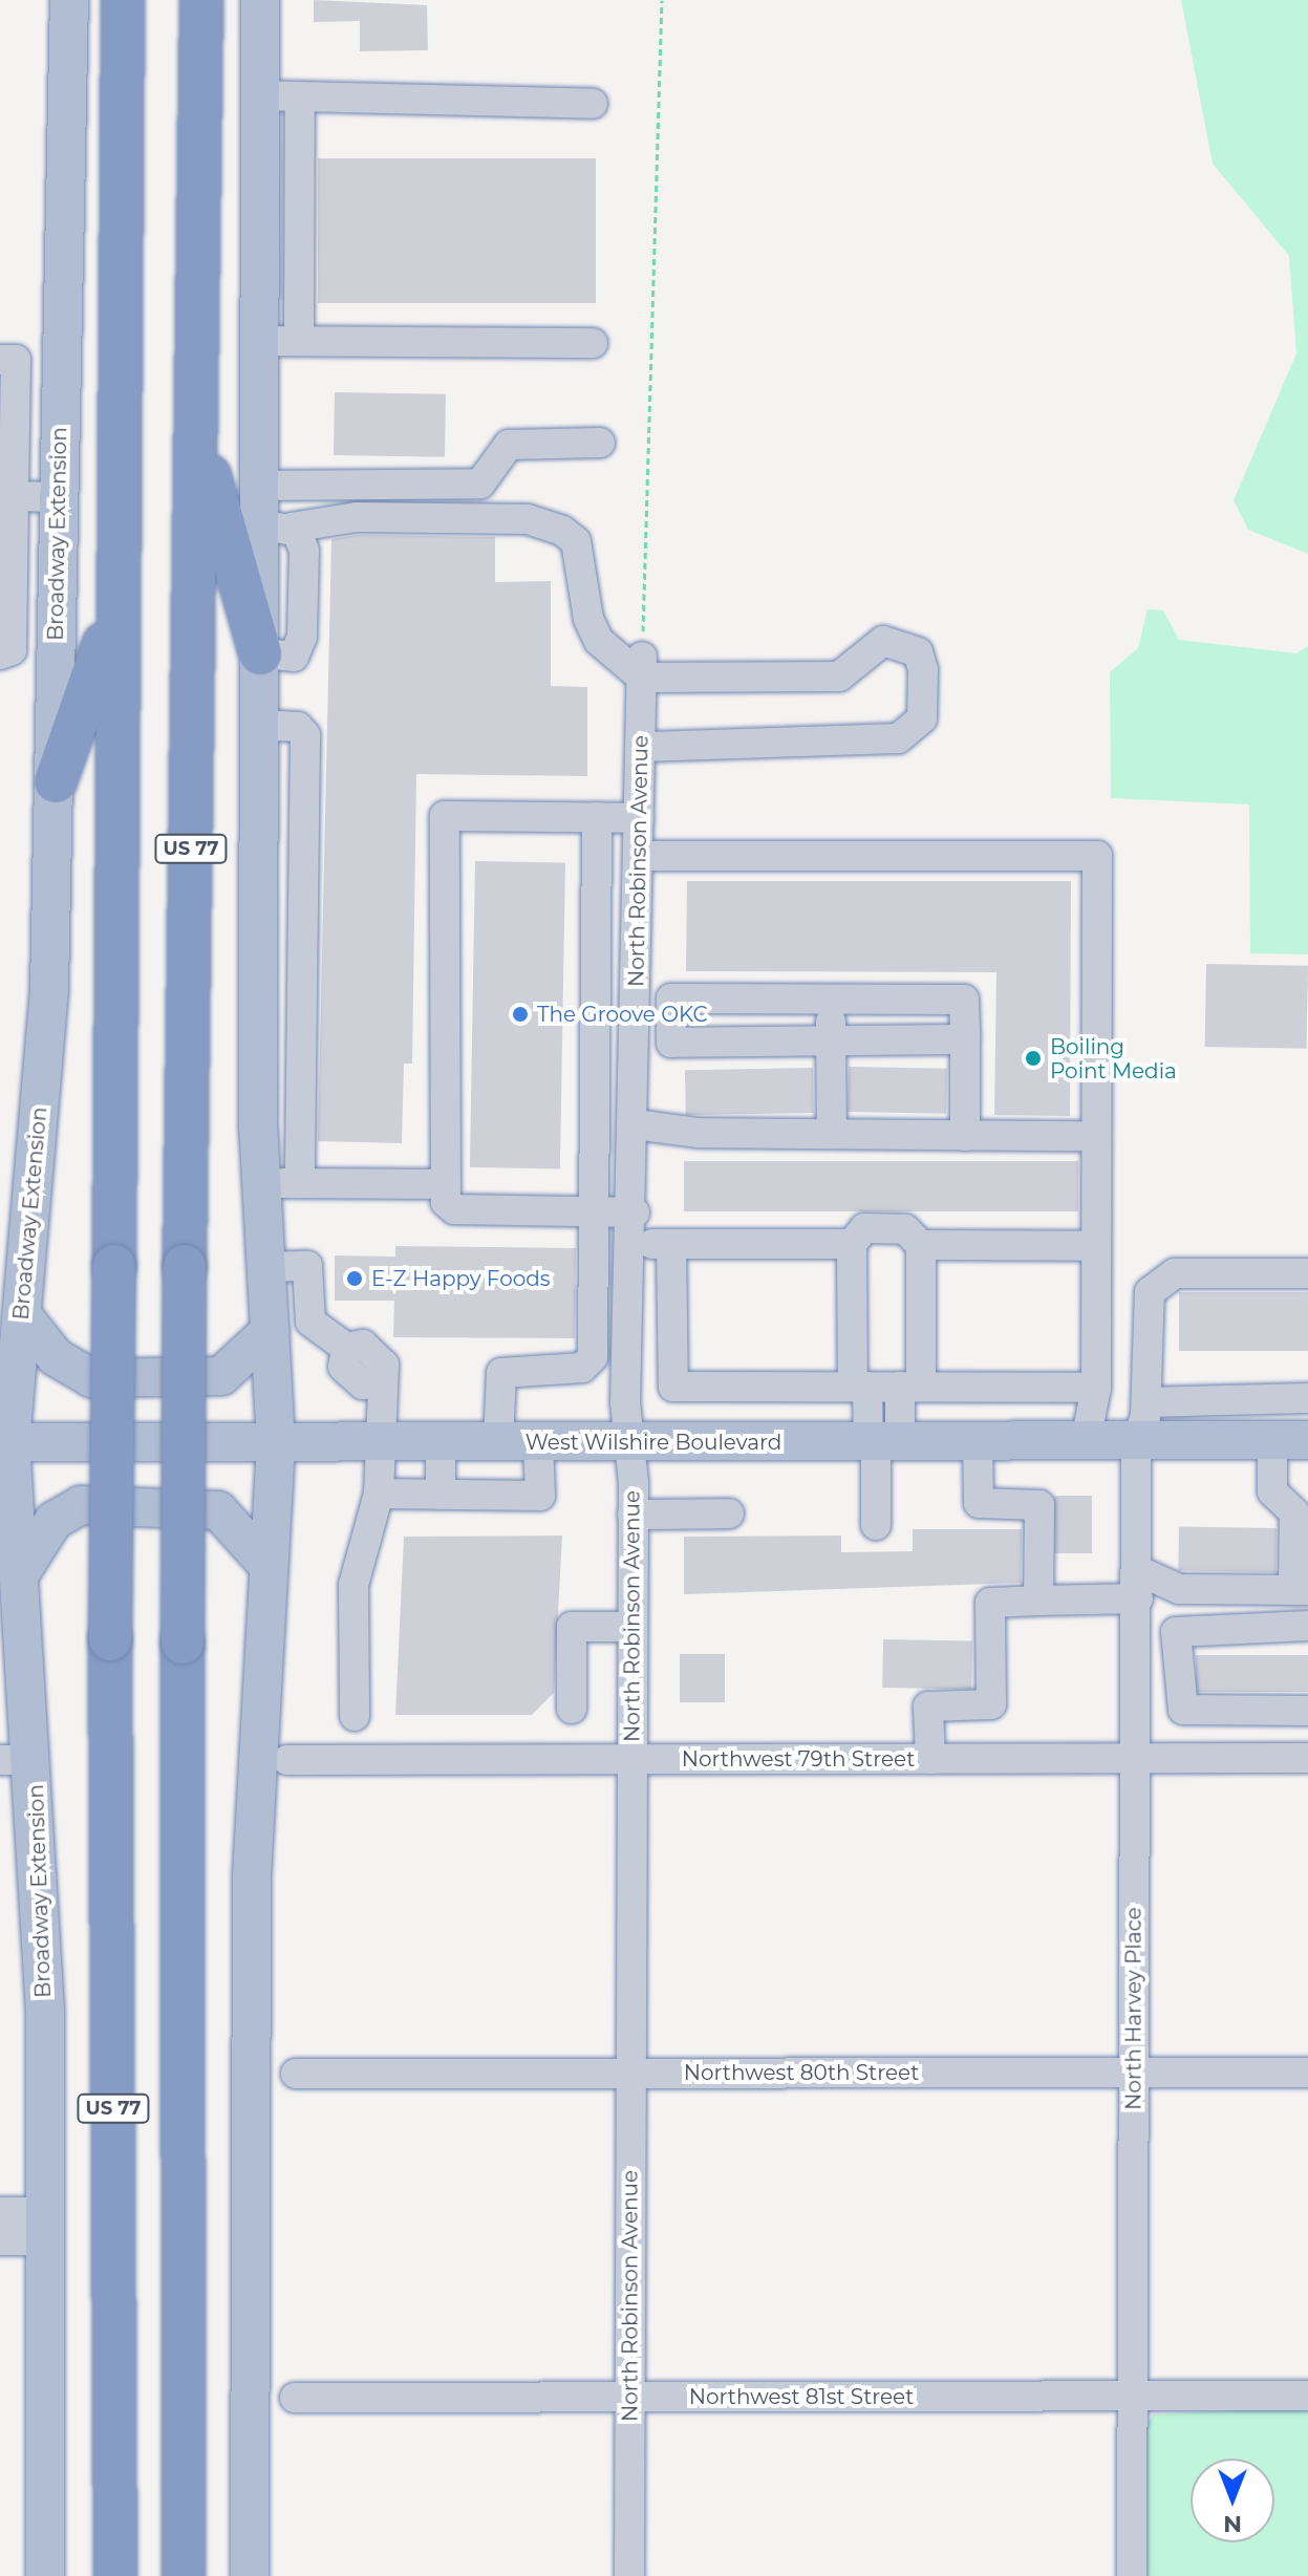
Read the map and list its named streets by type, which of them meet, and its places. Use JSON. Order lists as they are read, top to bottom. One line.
{"streets":{"highway":["US 77"],"main road":["Broadway Extension","West Wilshire Boulevard"],"street":["North Robinson Avenue","Northwest 79th Street","North Harvey Place","Northwest 80th Street","Northwest 81st Street"]},"crossings":[["Broadway Extension","West Wilshire Boulevard"],["North Robinson Avenue","West Wilshire Boulevard"],["North Robinson Avenue","Northwest 79th Street"],["North Robinson Avenue","Northwest 80th Street"],["North Robinson Avenue","Northwest 81st Street"],["West Wilshire Boulevard","North Harvey Place"],["Northwest 79th Street","North Harvey Place"],["North Harvey Place","Northwest 80th Street"],["North Harvey Place","Northwest 81st Street"]],"places":["The Groove OKC","Boiling Point Media","E-Z Happy Foods"],"north":"bottom"}
